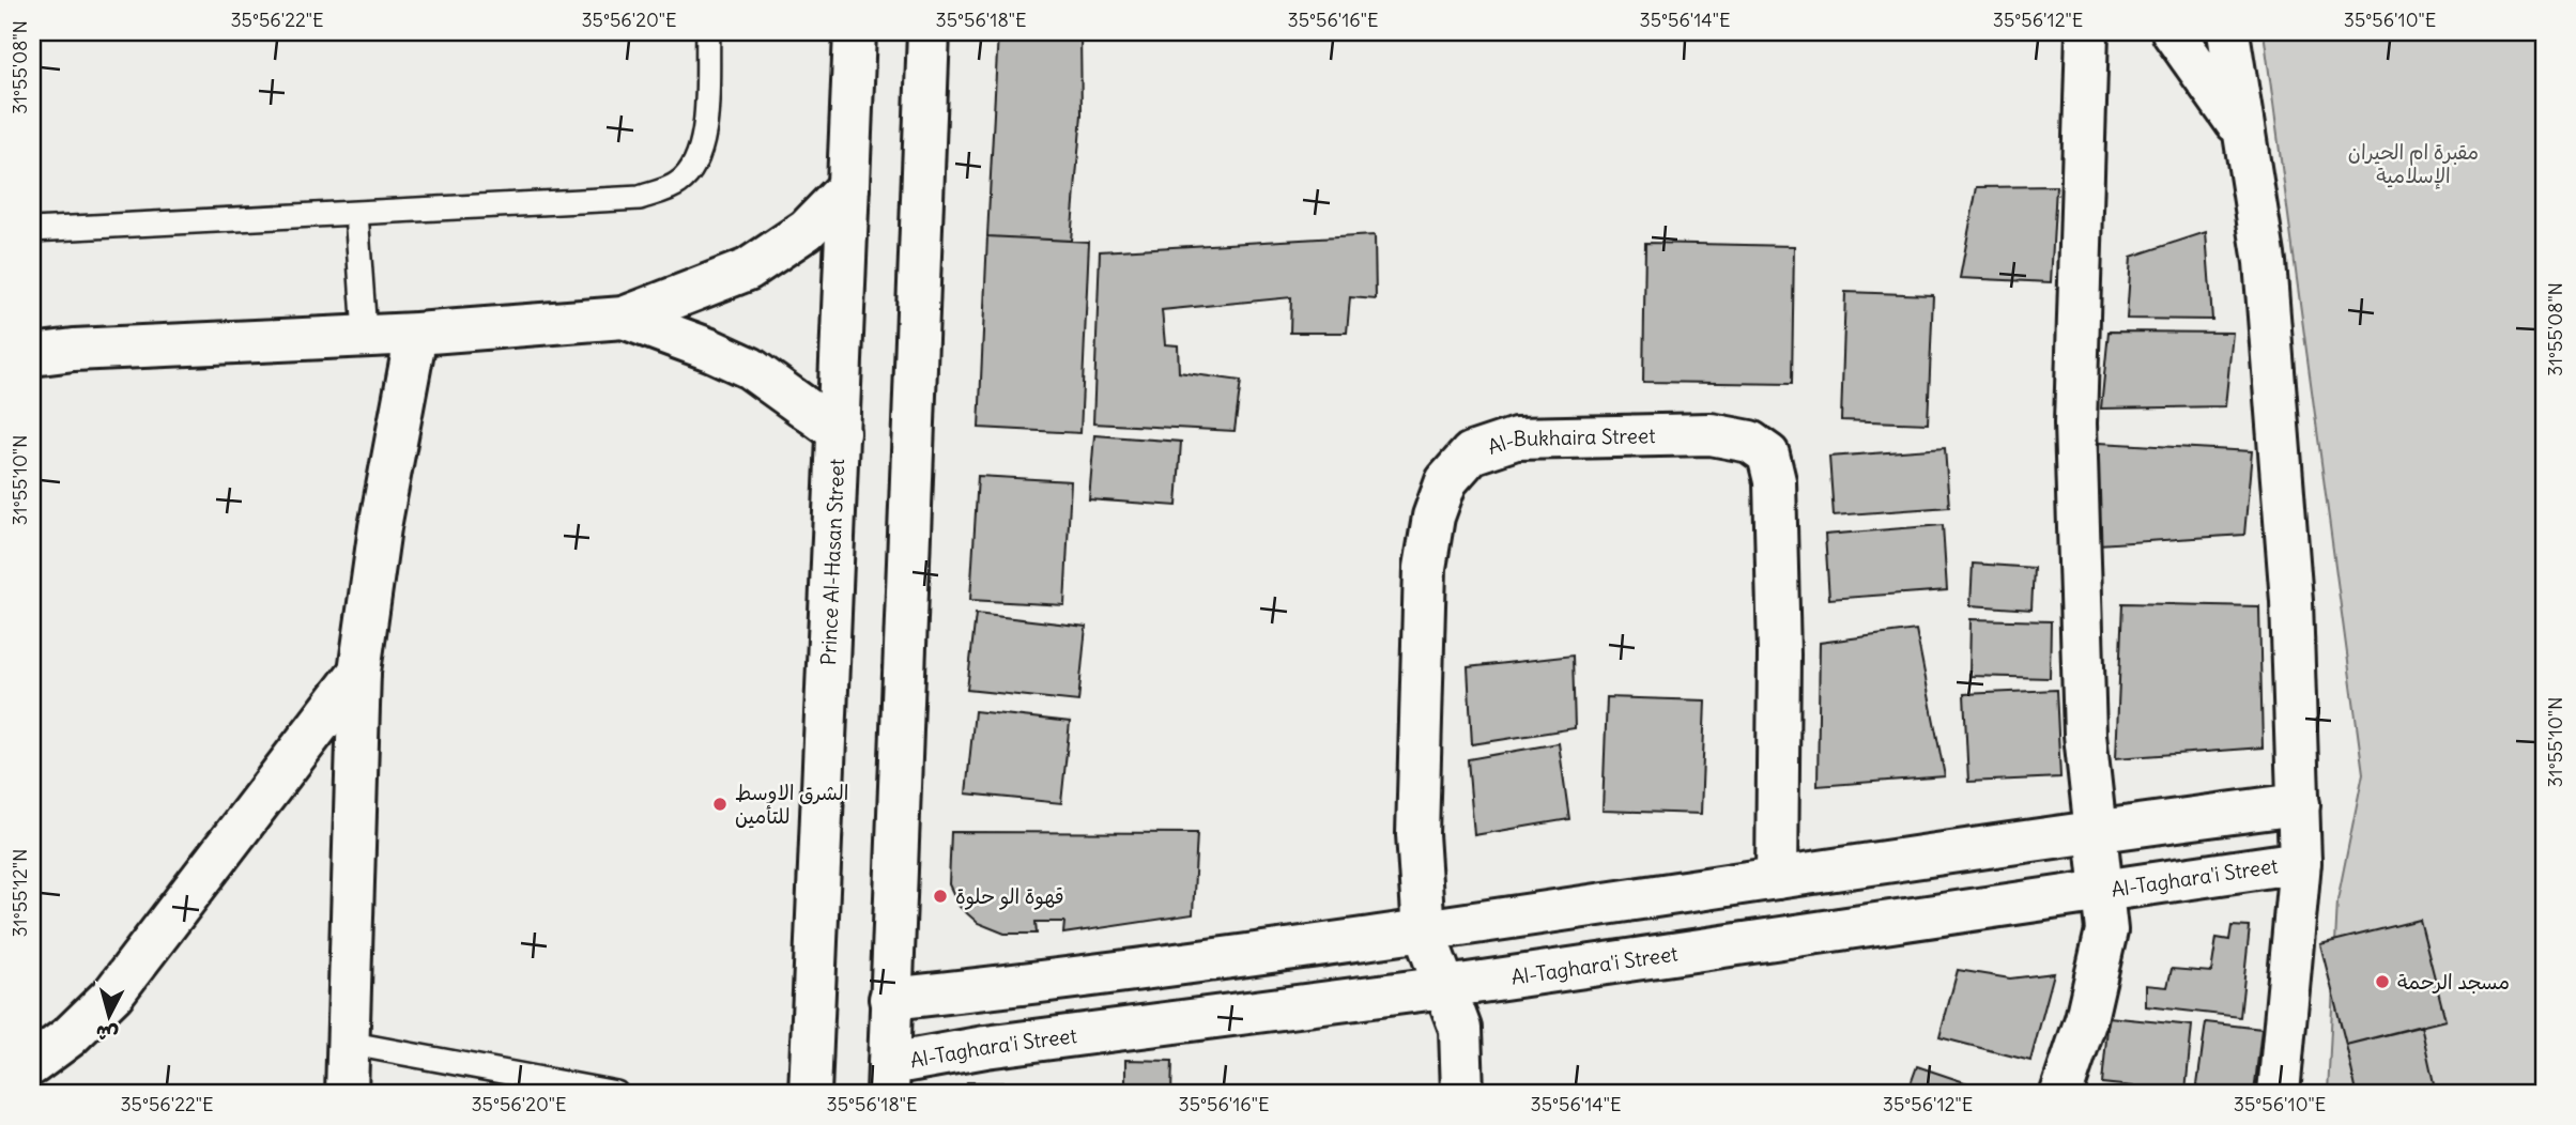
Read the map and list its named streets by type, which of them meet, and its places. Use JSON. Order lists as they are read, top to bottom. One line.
{"streets":{"main road":["Al-Bukhaira Street","Prince Al-Hasan Street","Al-Taghara'i Street"]},"crossings":[["Al-Bukhaira Street","Al-Taghara'i Street"]],"parks":["مقبرة ام الحيران الإسلامية"],"places":["الشرق الاوسط للتأمين","قهوة الو حلوة","مسجد الرحمة"],"north":"bottom","coordinates":["35°56'22\"E","35°56'20\"E","35°56'18\"E","35°56'16\"E","35°56'14\"E","35°56'12\"E","35°56'10\"E","31°55'08\"N","31°55'10\"N","31°55'12\"N"]}
